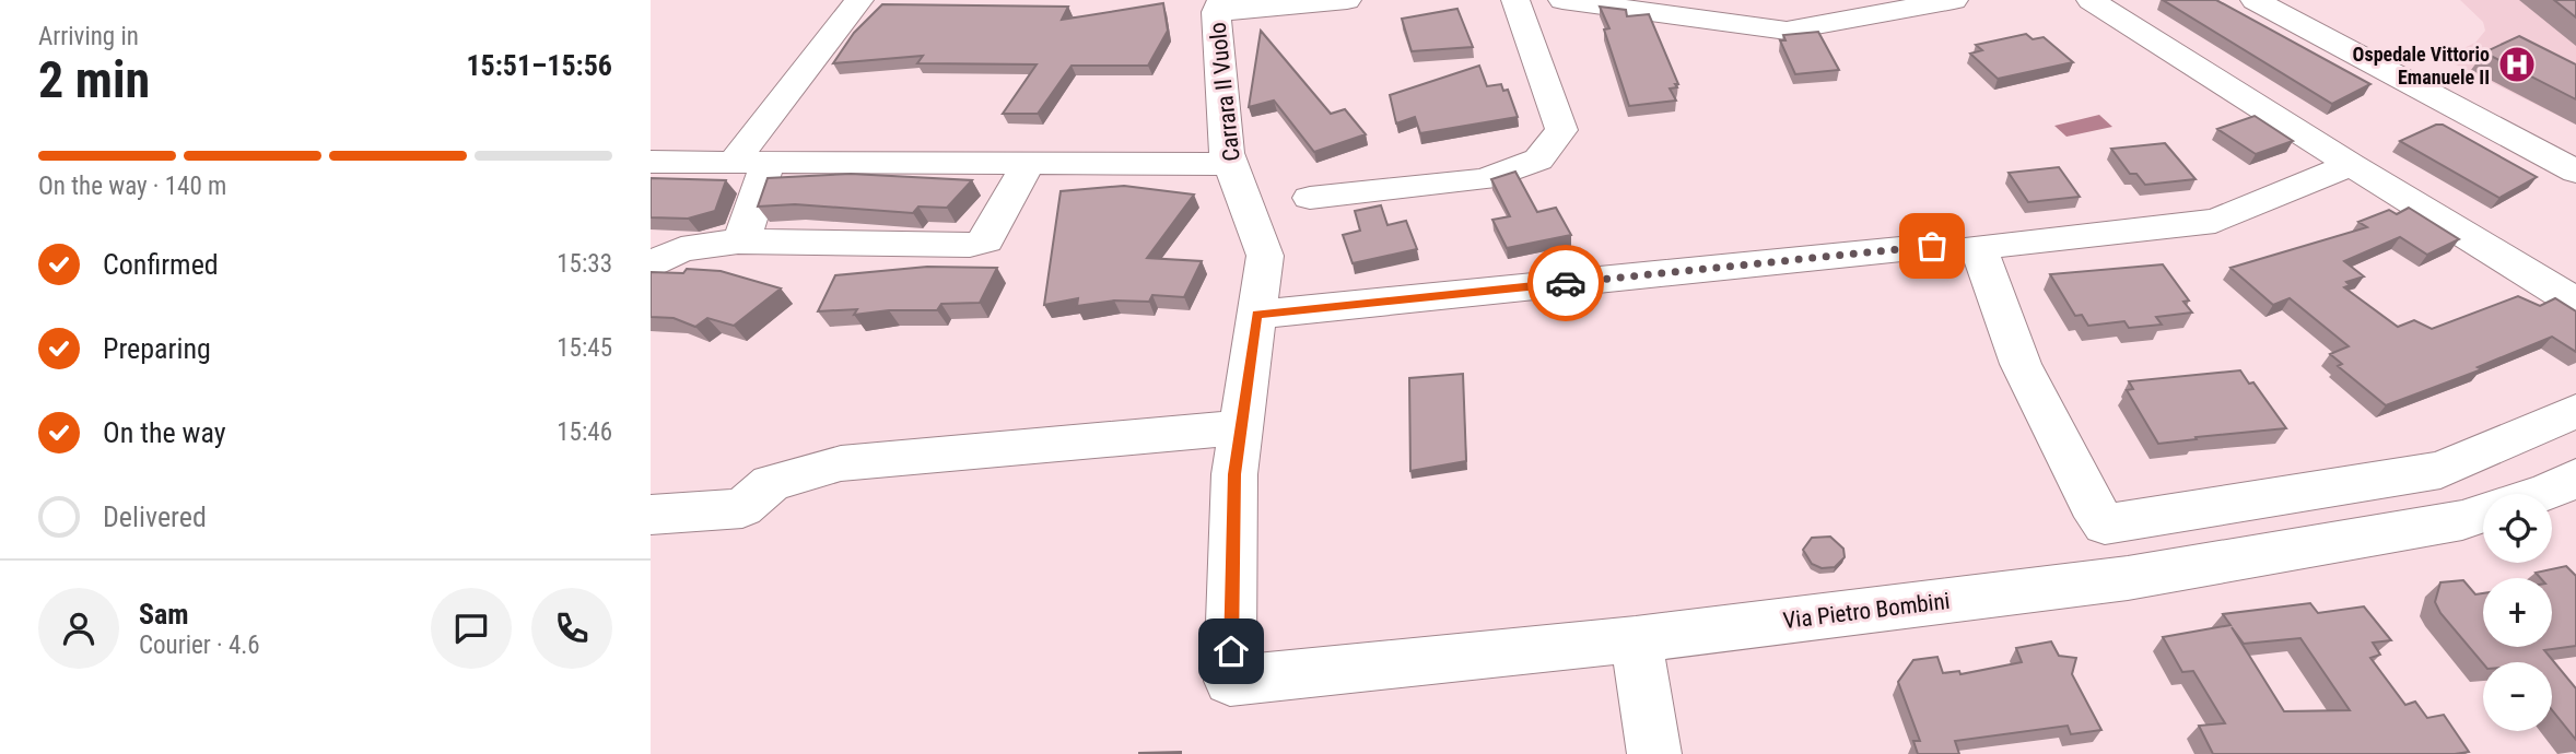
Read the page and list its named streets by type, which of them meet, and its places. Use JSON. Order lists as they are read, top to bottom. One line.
{"streets":{"street":["Carrara Il Vuolo","Via Pietro Bombini"]},"crossings":[["Carrara Il Vuolo","Via Pietro Bombini"]],"places":{"hospital":["Ospedale Vittorio Emanuele II"]},"page":{"heading":["2 min","Arriving in","15:51–15:56"],"panel":["Sam","Courier · 4.6"],"bar":"On the way · 140 m","list":[["Confirmed","15:33"],["Preparing","15:45"],["On the way","15:46"],"Delivered"],"map_buttons":["+","−"]}}
